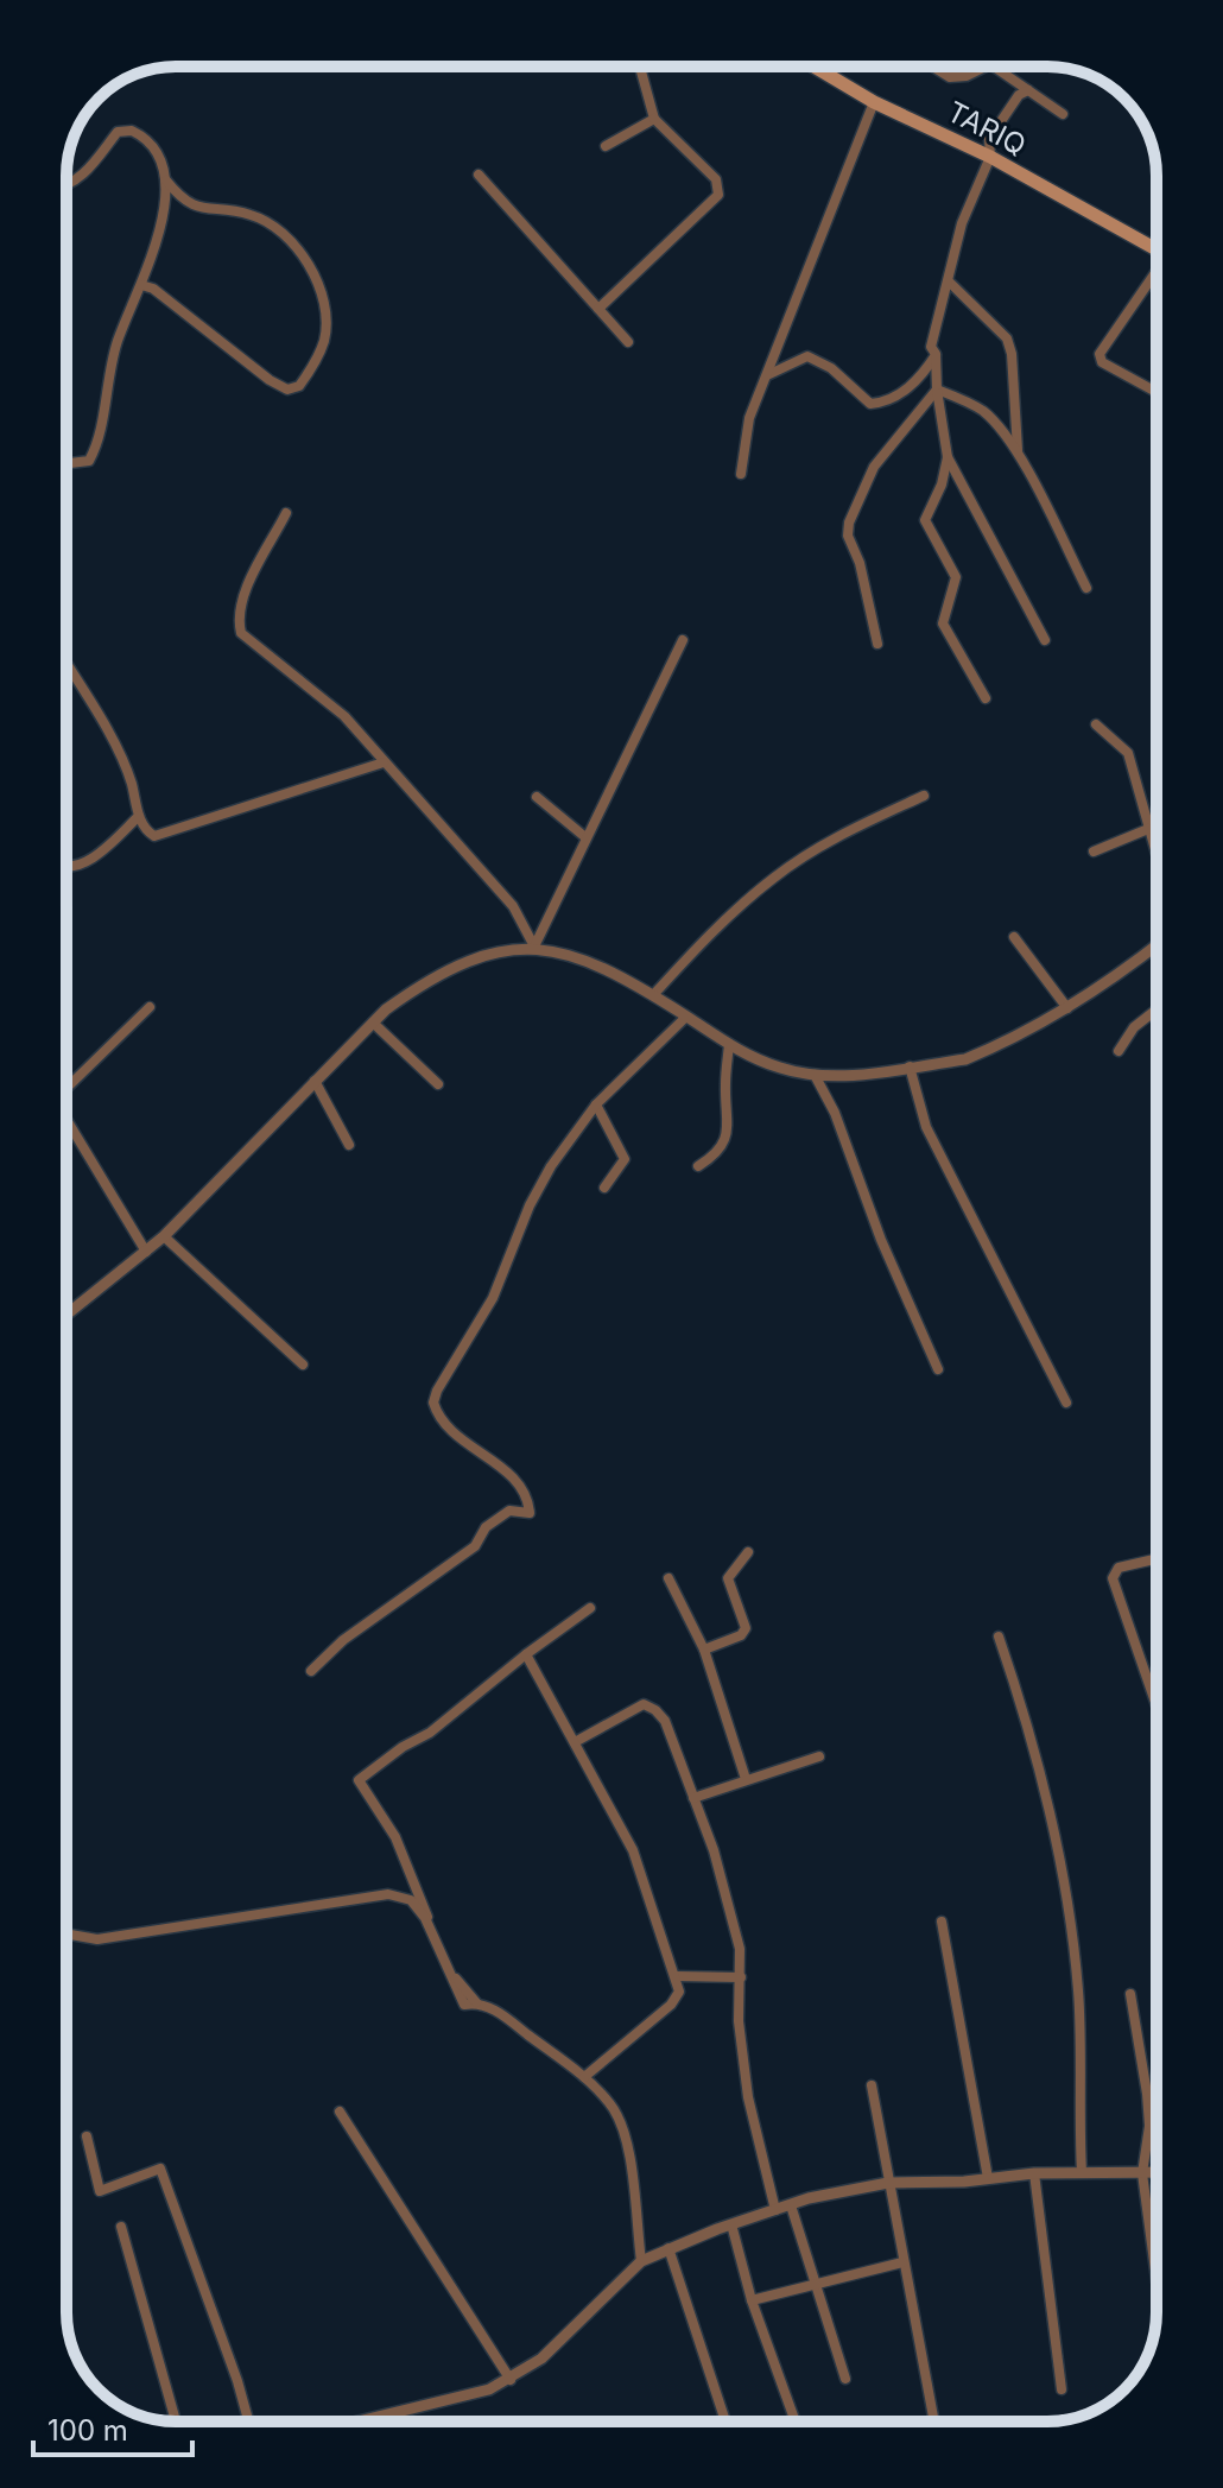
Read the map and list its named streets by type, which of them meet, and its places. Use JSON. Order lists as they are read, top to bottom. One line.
{"streets":{"main road":["TARIQ"]},"scale_bar":"100 m"}
